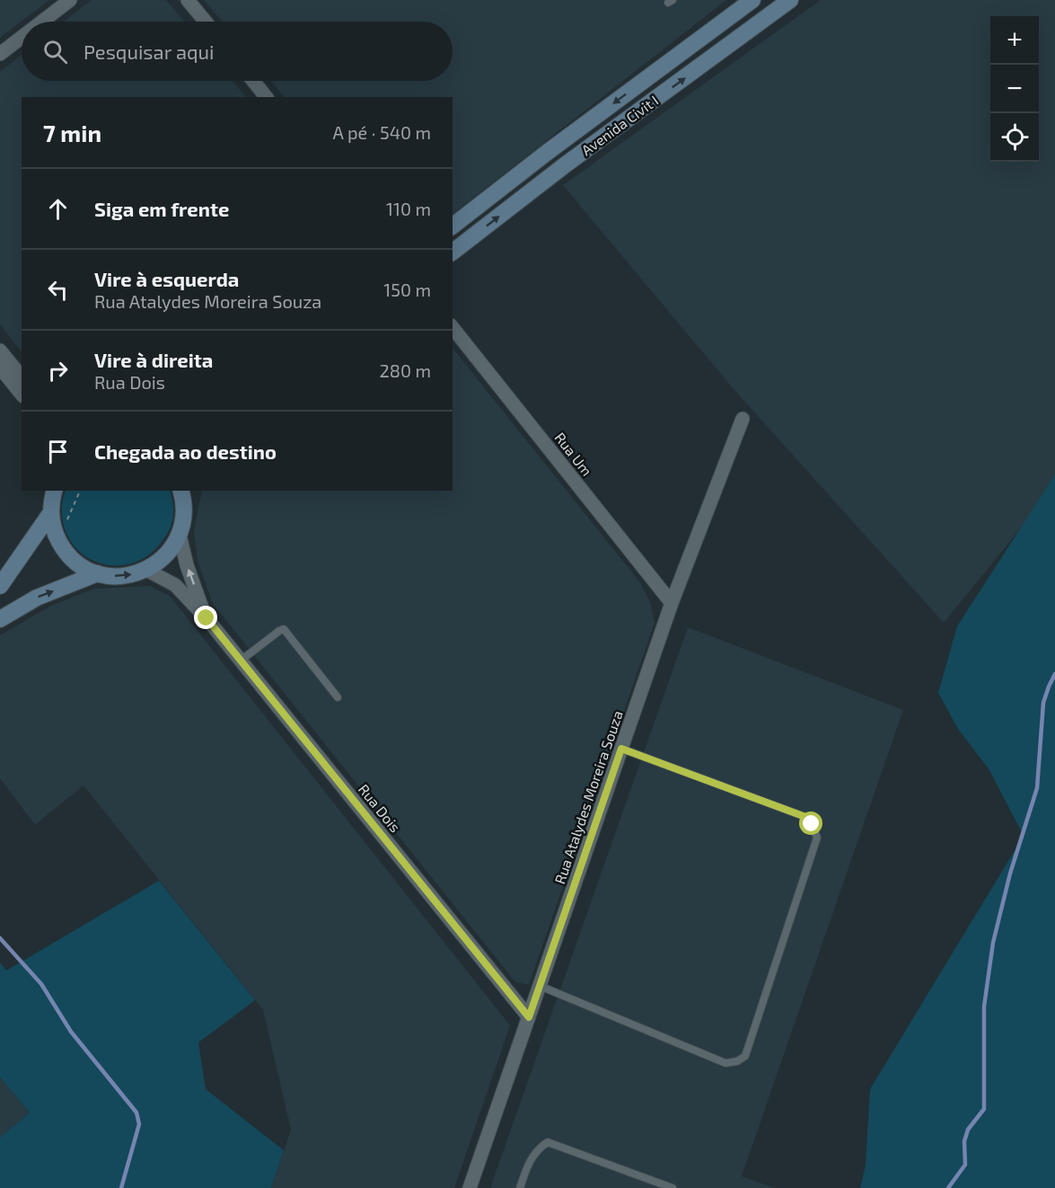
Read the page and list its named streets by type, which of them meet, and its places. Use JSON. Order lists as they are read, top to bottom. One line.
{"streets":{"main road":["Avenida Civit I"],"street":["Rua Um","Rua Atalydes Moreira Souza","Rua Dois"]},"crossings":[["Rua Um","Rua Atalydes Moreira Souza"],["Rua Atalydes Moreira Souza","Rua Dois"]],"page":{"map_buttons":["+","−"],"search":"Pesquisar aqui","heading":["7 min","A pé · 540 m"],"list":[["Siga em frente","110 m"],["Vire à esquerda","Rua Atalydes Moreira Souza","150 m"],["Vire à direita","Rua Dois","280 m"],"Chegada ao destino"]}}
